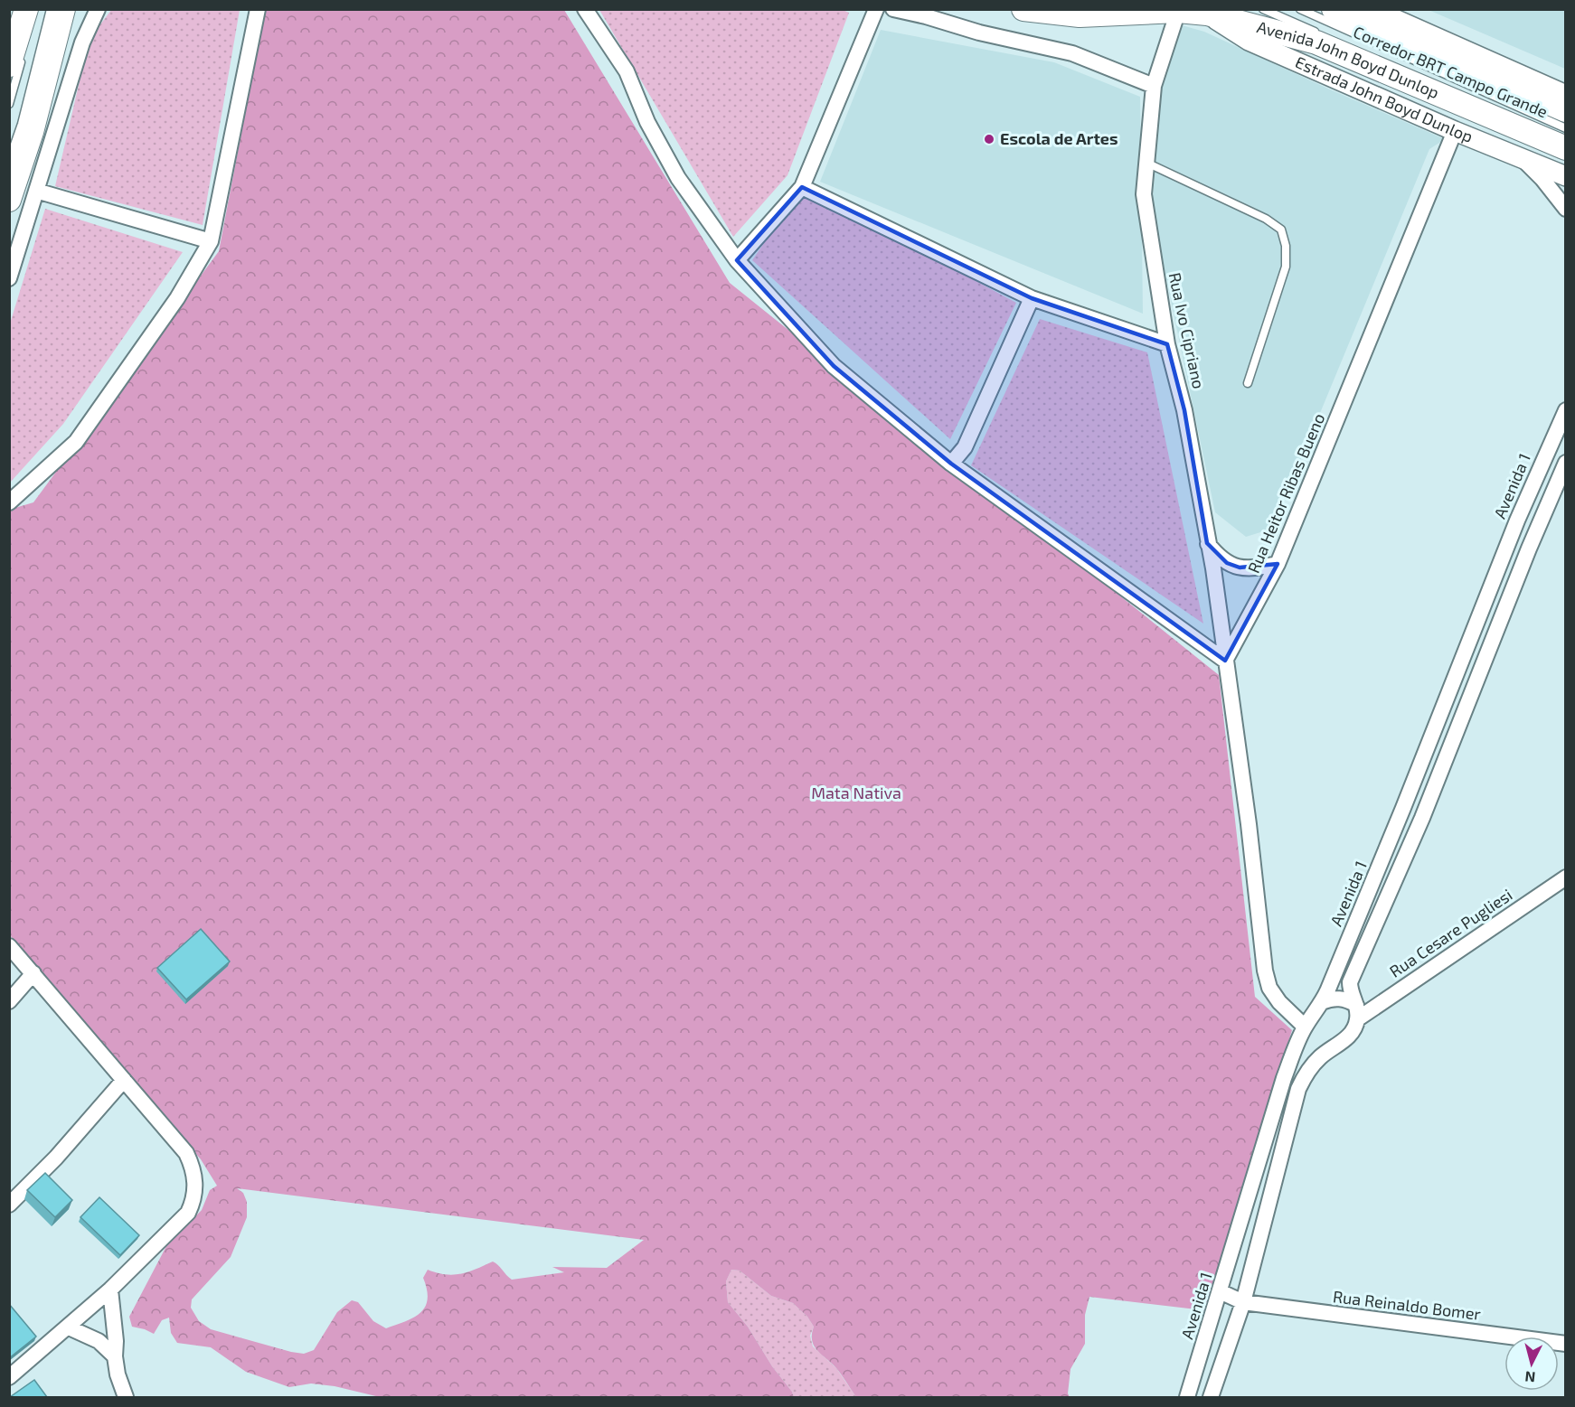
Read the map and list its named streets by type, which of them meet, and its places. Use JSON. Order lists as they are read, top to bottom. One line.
{"streets":{"main road":["Avenida John Boyd Dunlop"],"street":["Estrada John Boyd Dunlop","Rua Ivo Cipriano","Avenida 1","Rua Heitor Ribas Bueno","Rua Cesare Pugliesi","Rua Reinaldo Bomer"],"lane":["Corredor BRT Campo Grande"]},"crossings":[["Avenida John Boyd Dunlop","Corredor BRT Campo Grande"],["Avenida John Boyd Dunlop","Estrada John Boyd Dunlop"],["Avenida John Boyd Dunlop","Rua Ivo Cipriano"],["Estrada John Boyd Dunlop","Rua Heitor Ribas Bueno"],["Rua Ivo Cipriano","Rua Heitor Ribas Bueno"],["Avenida 1","Rua Reinaldo Bomer"]],"parks":["Mata Nativa"],"places":["Escola de Artes"],"north":"bottom"}
